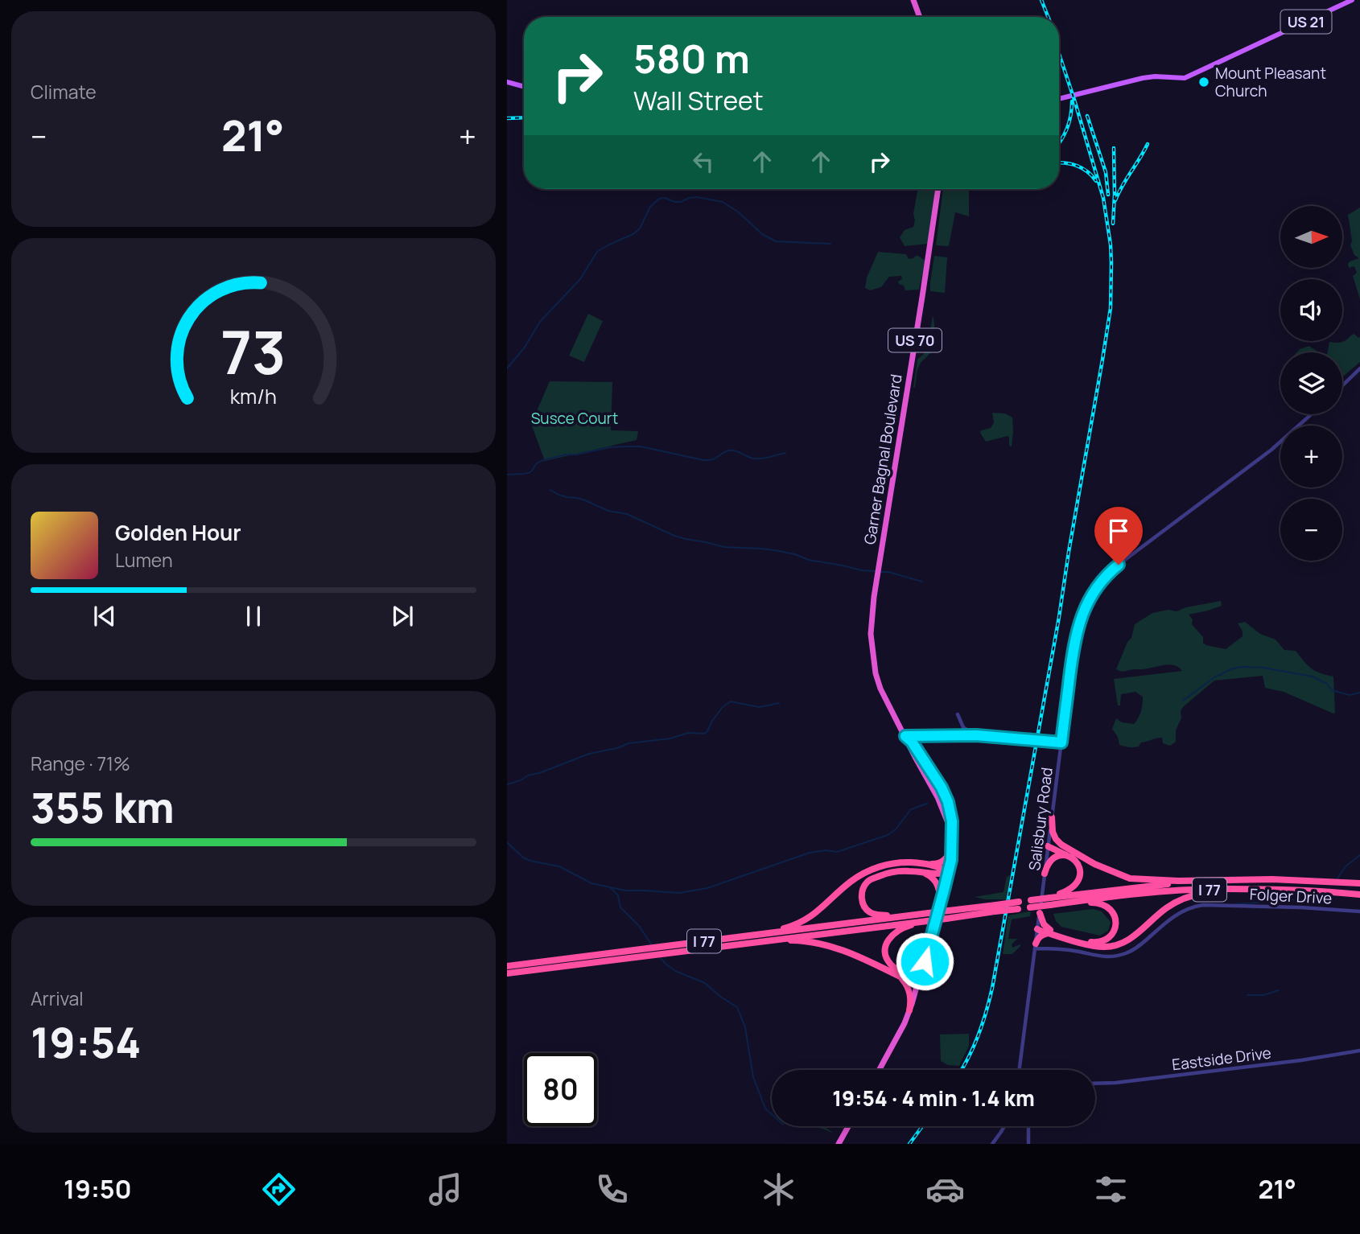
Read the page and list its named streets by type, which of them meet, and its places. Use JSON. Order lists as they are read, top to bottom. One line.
{"streets":{"highway":["US 70","Garner Bagnal Boulevard","I 77"],"main road":["US 21"],"street":["Salisbury Road","Folger Drive","Eastside Drive"]},"crossings":[["Salisbury Road","Folger Drive"]],"parks":["Susce Court"],"places":["Mount Pleasant Church"],"north":"right","page":{"tile":["Climate",["Range · 71%","355 km"],["Arrival","19:54"]],"turn":["580 m","Wall Street"],"heat":["−","21°","+"],"map_buttons":["+","−"],"song":["Golden Hour","Lumen"],"limit":"80","trip":"19:54 · 4 min · 1.4 km","tabs":["19:50","21°"],"gauge":["73","km/h"]}}
